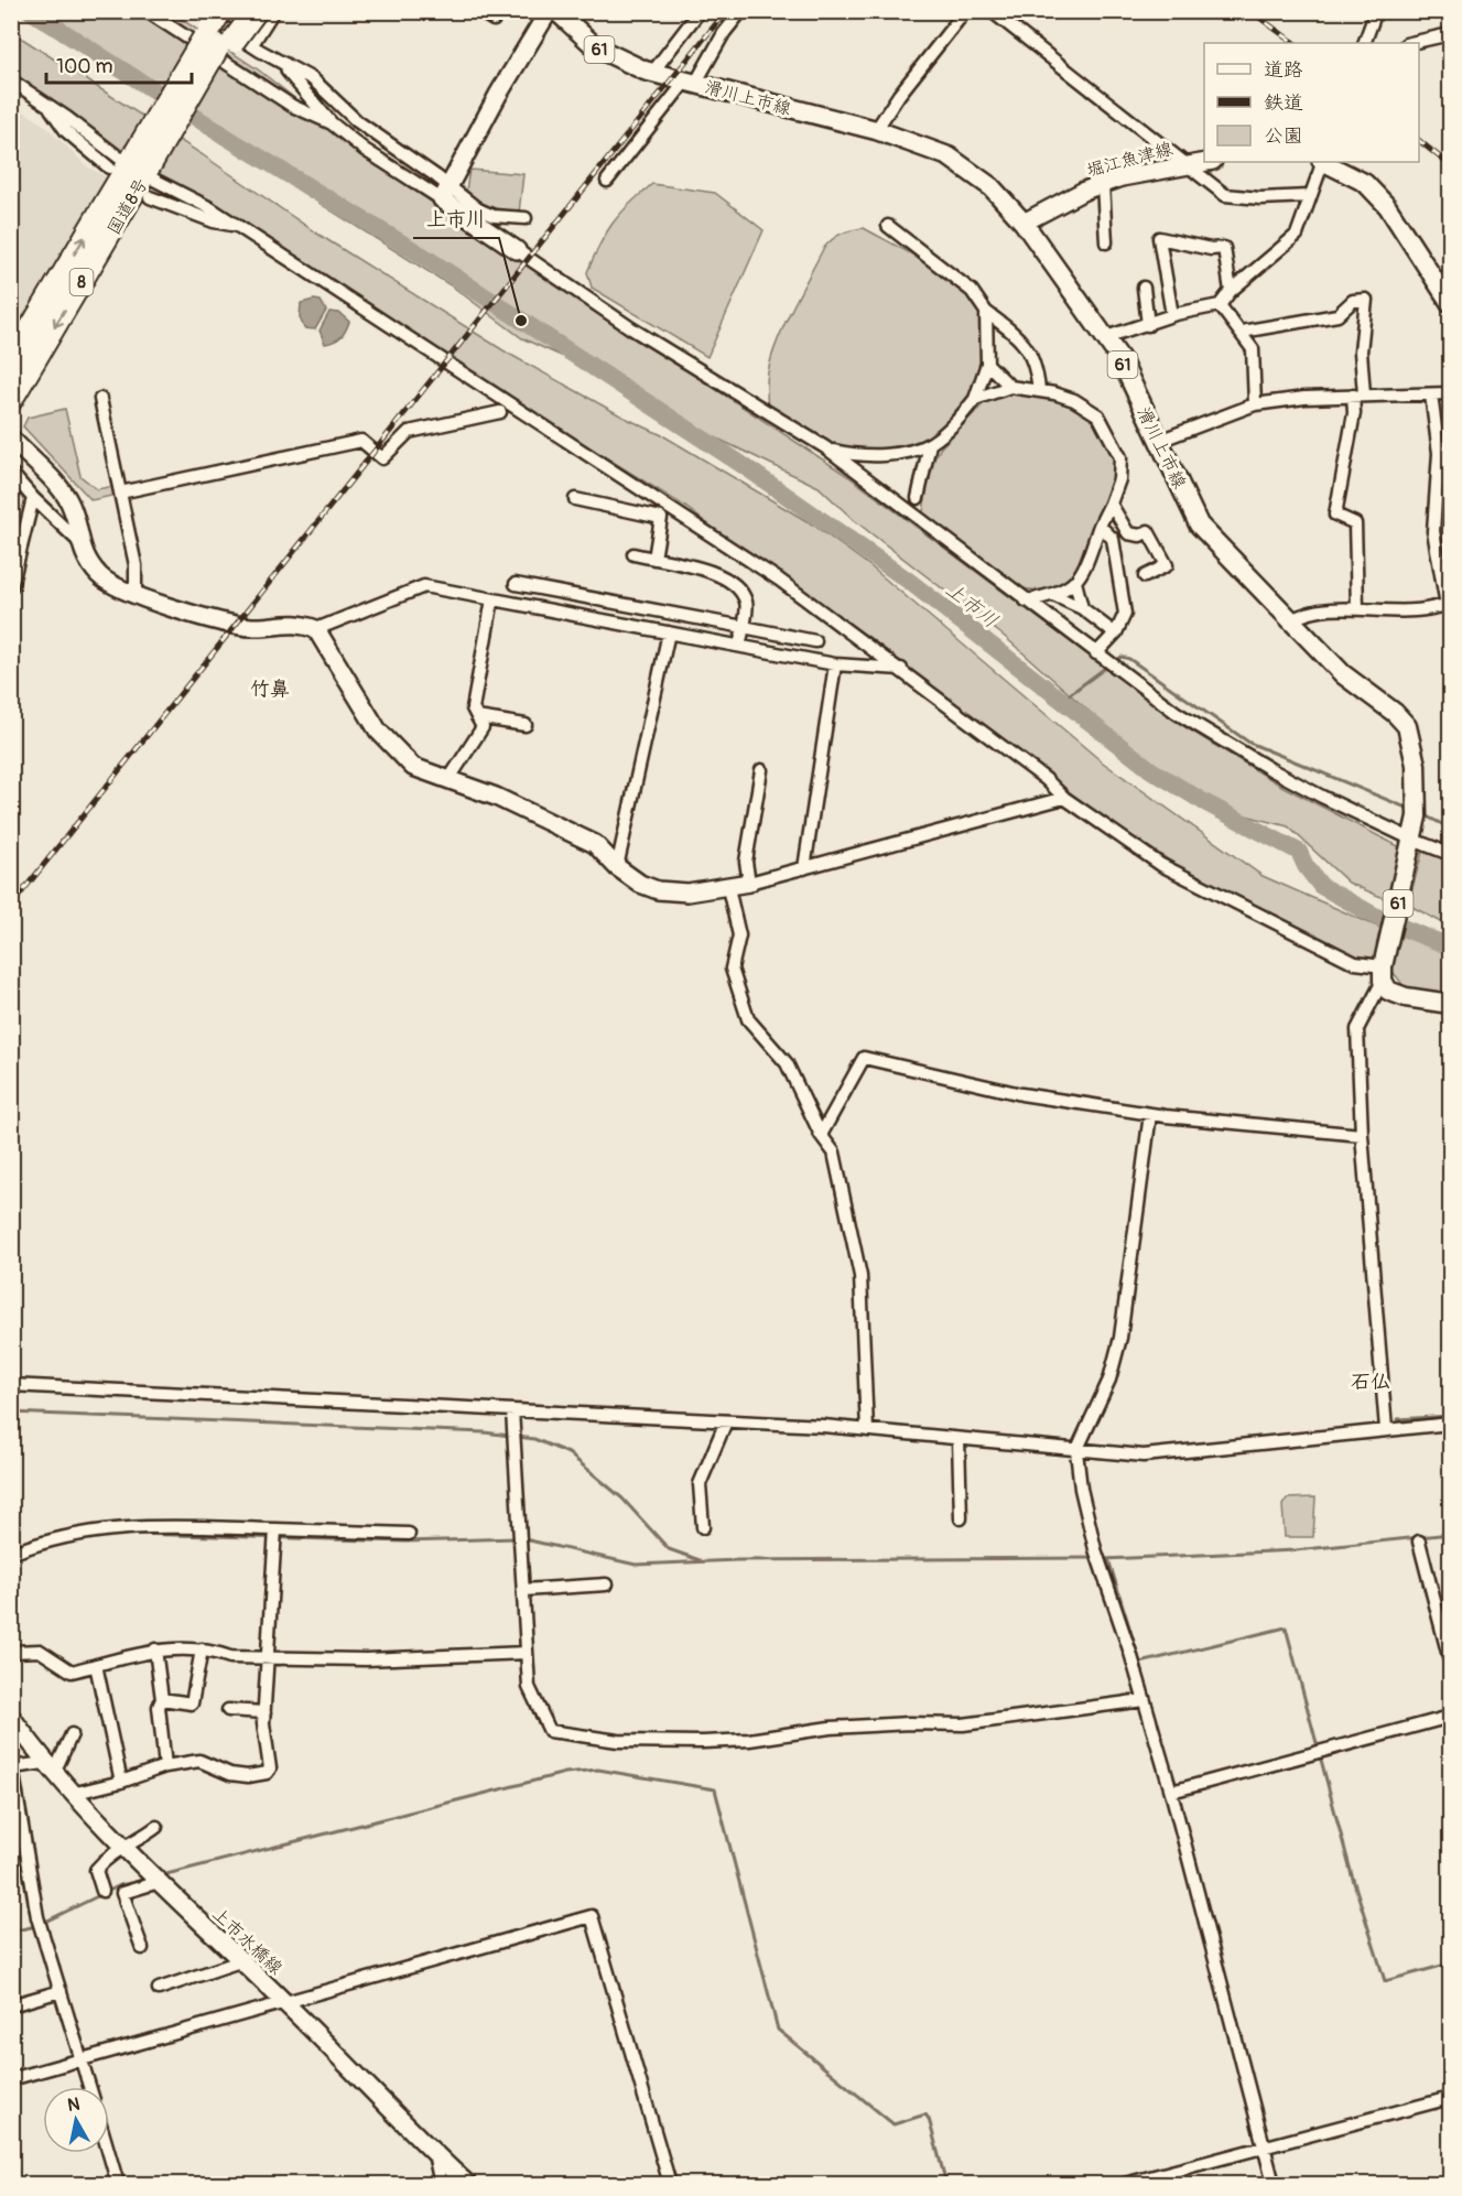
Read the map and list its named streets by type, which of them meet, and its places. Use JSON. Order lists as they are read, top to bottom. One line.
{"streets":{"highway":["国道8号","8"],"main road":["61","滑川上市線"],"street":["堀江魚津線","上市水橋線"]},"crossings":[["滑川上市線","堀江魚津線"],["国道8号","8"]],"districts":["竹鼻","石仏"],"water":["上市川"],"places":["上市川"],"legend":["道路","鉄道","公園"],"scale_bar":"100 m","north":"top"}
